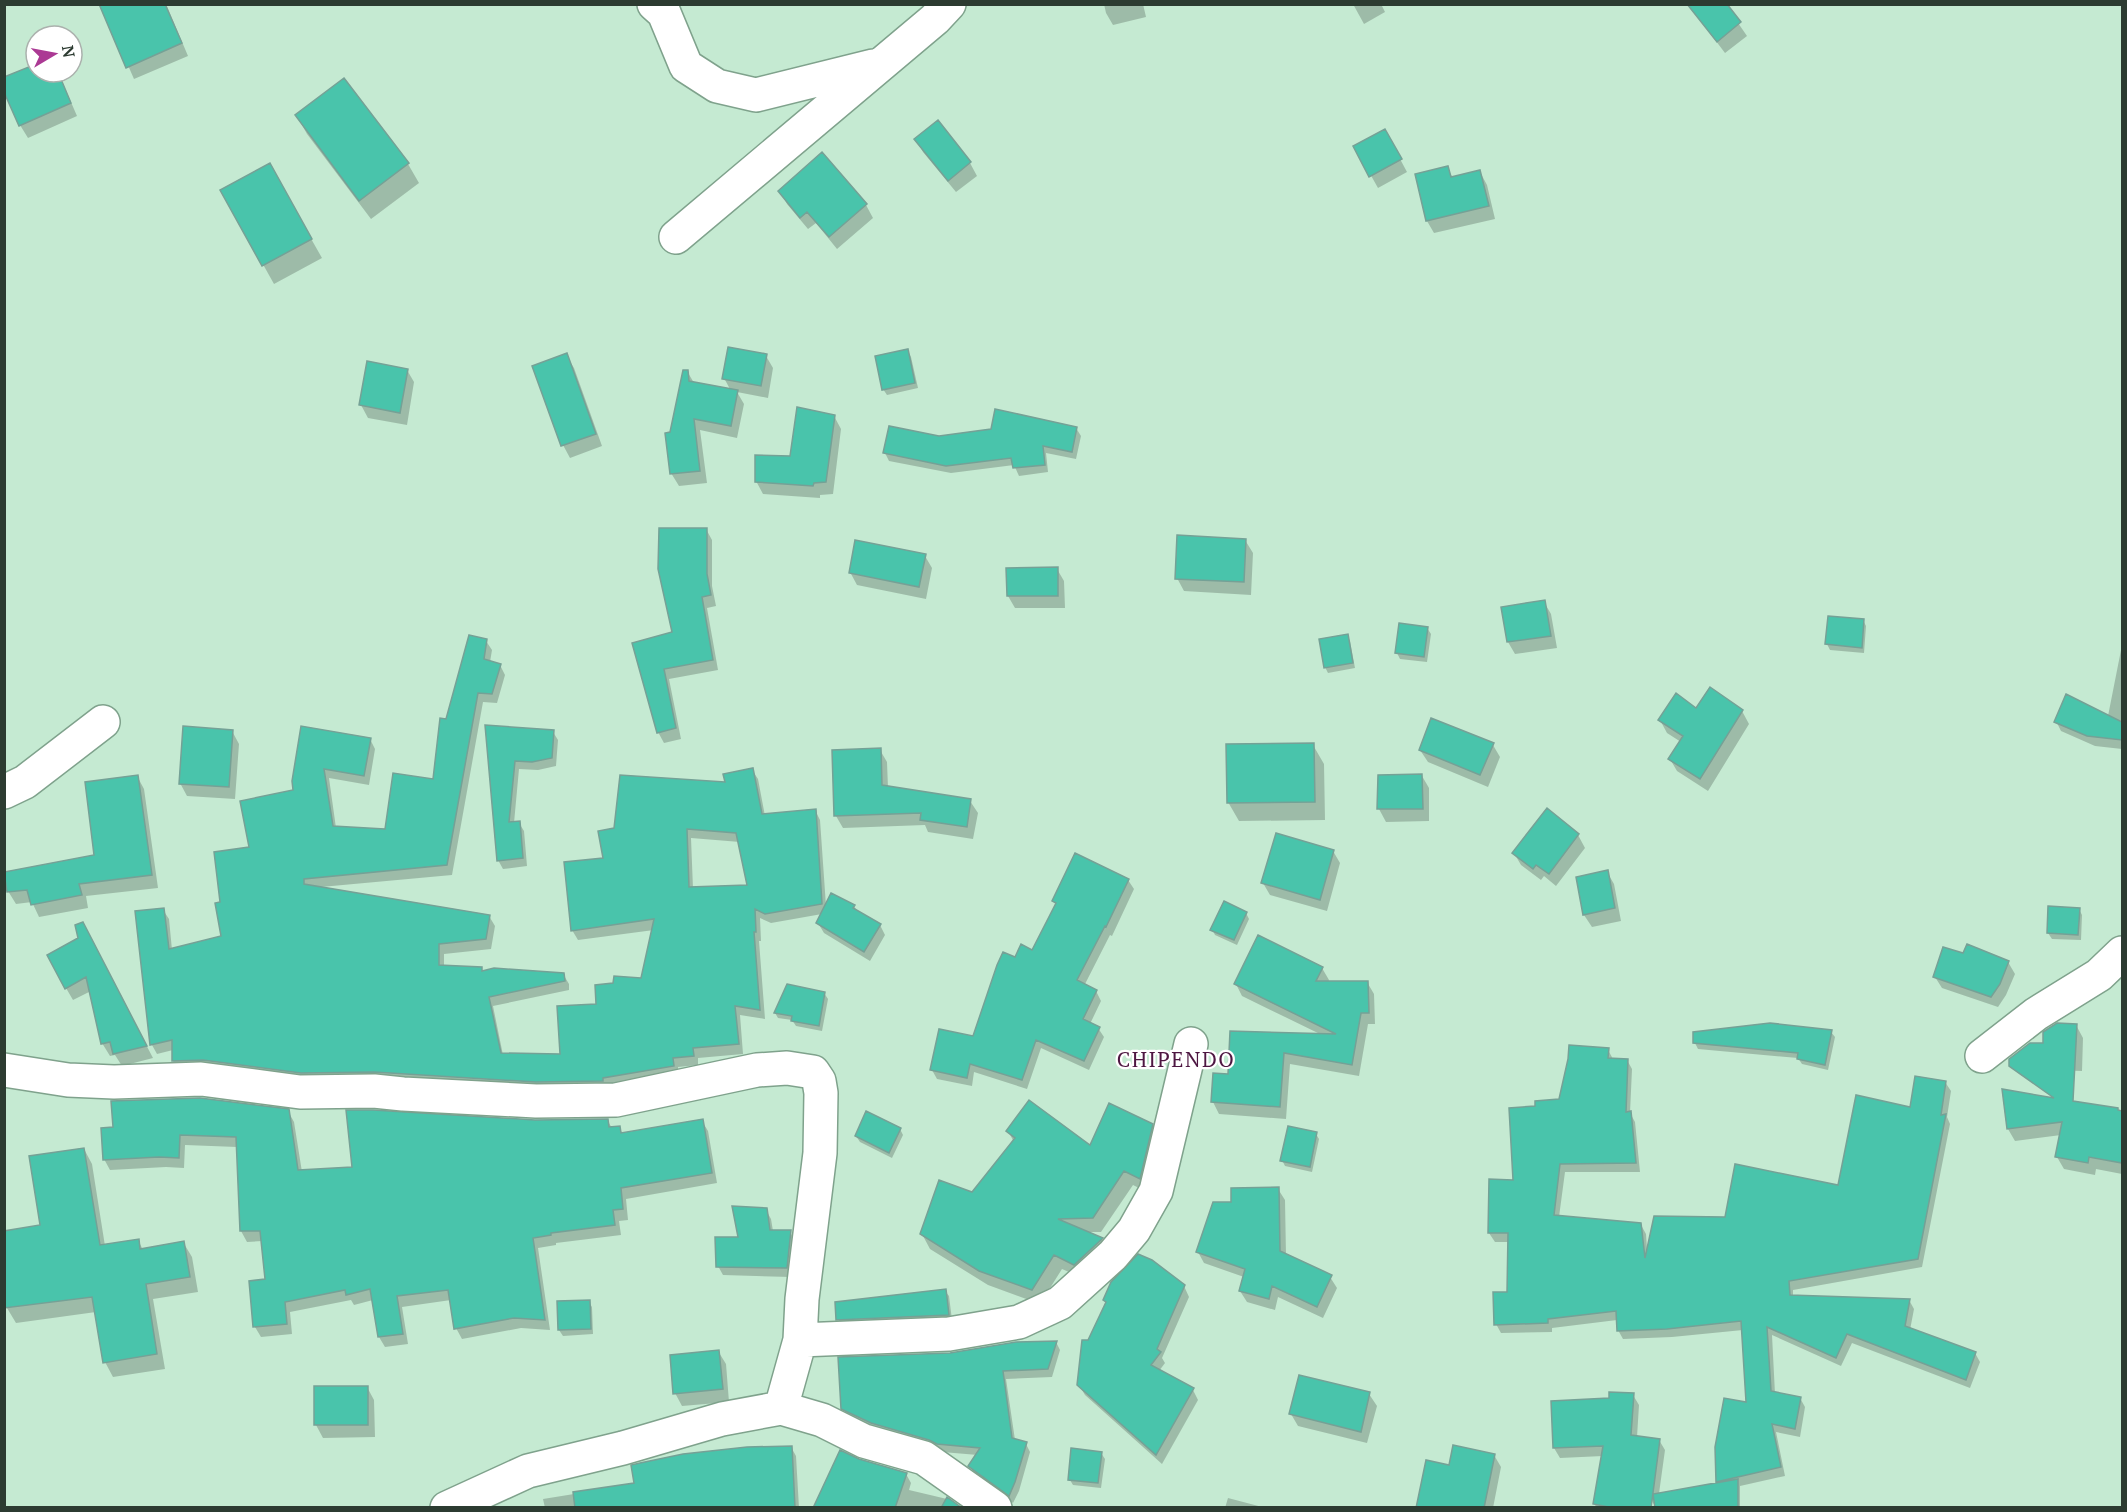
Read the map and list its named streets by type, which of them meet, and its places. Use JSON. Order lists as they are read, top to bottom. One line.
{"districts":["CHIPENDO"],"north":"right"}
